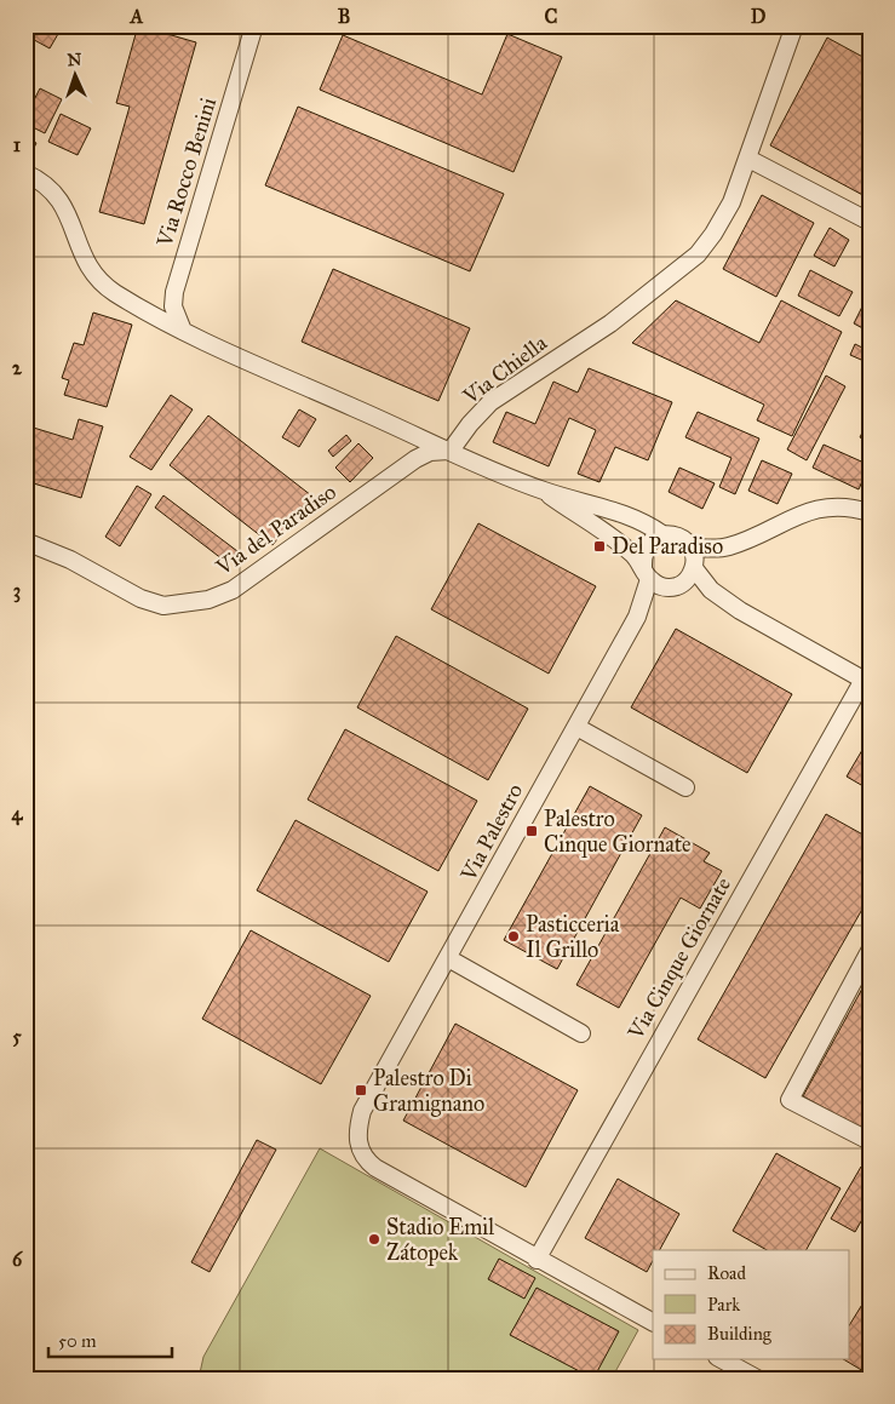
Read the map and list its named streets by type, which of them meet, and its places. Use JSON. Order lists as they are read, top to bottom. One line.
{"streets":{"street":["Via Rocco Benini","Via Chiella","Via del Paradiso","Via Palestro","Via Cinque Giornate"]},"crossings":[["Via Chiella","Via del Paradiso"],["Via Palestro","Via Cinque Giornate"]],"places":{"transit":["Del Paradiso","Palestro Cinque Giornate","Palestro Di Gramignano"],"other":["Pasticceria Il Grillo","Stadio Emil Zátopek"]},"legend":["Road","Park","Building"],"scale_bar":"50 m","north":"top","grid":{"columns":["A","B","C","D"],"rows":["1","2","3","4","5","6"]}}
